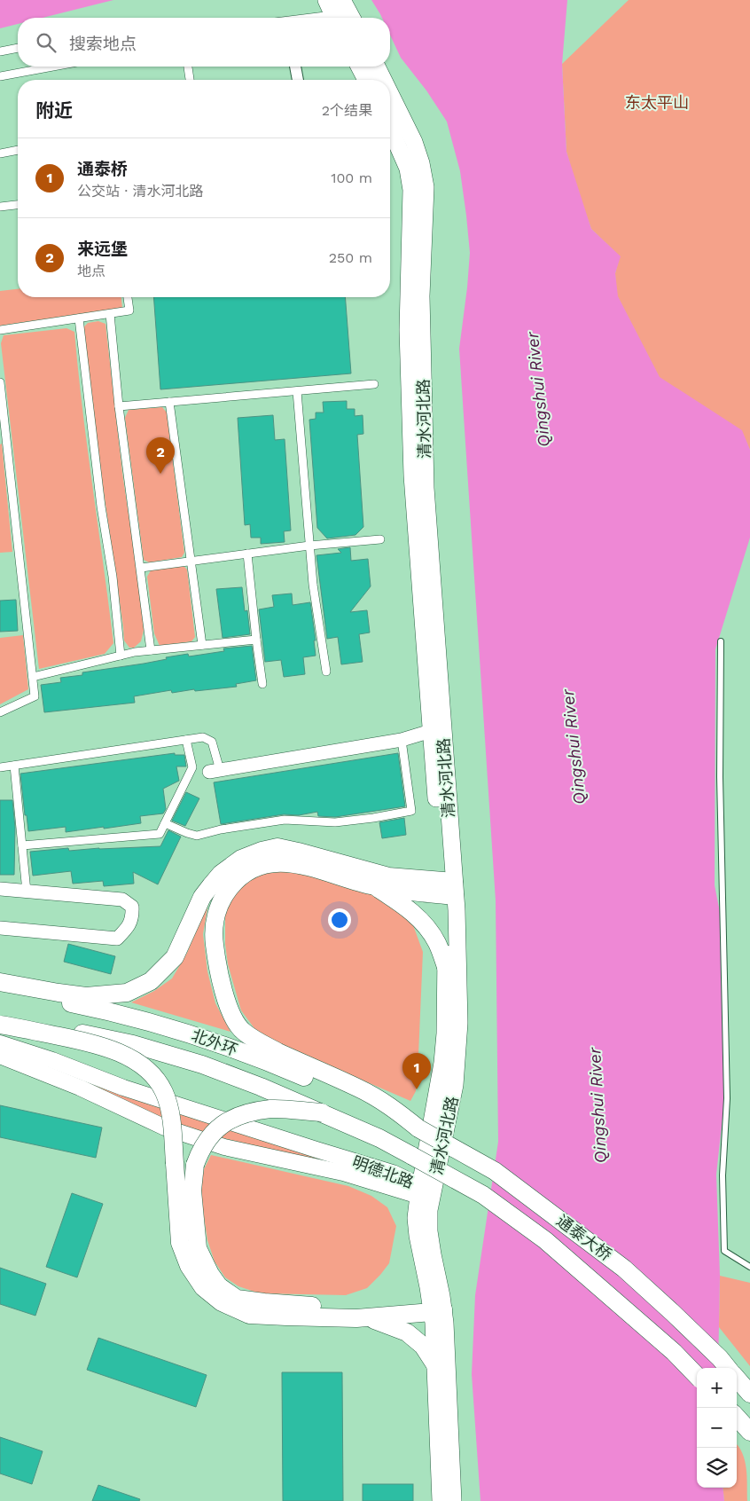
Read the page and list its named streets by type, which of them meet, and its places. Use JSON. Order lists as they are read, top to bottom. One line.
{"streets":{"highway":["北外环","通泰大桥"],"main road":["清水河北路","明德北路"]},"crossings":[["清水河北路","明德北路"],["北外环","通泰大桥"]],"water":["Qingshui River"],"parks":["东太平山"],"page":{"search":"搜索地点","heading":["附近","2个结果"],"list":[{"mark":"1","name":"通泰桥","note":"公交站 · 清水河北路","value":"100 m"},{"mark":"2","name":"来远堡","note":"地点","value":"250 m"}],"pins":["2","1"],"map_buttons":["+","−"]}}
